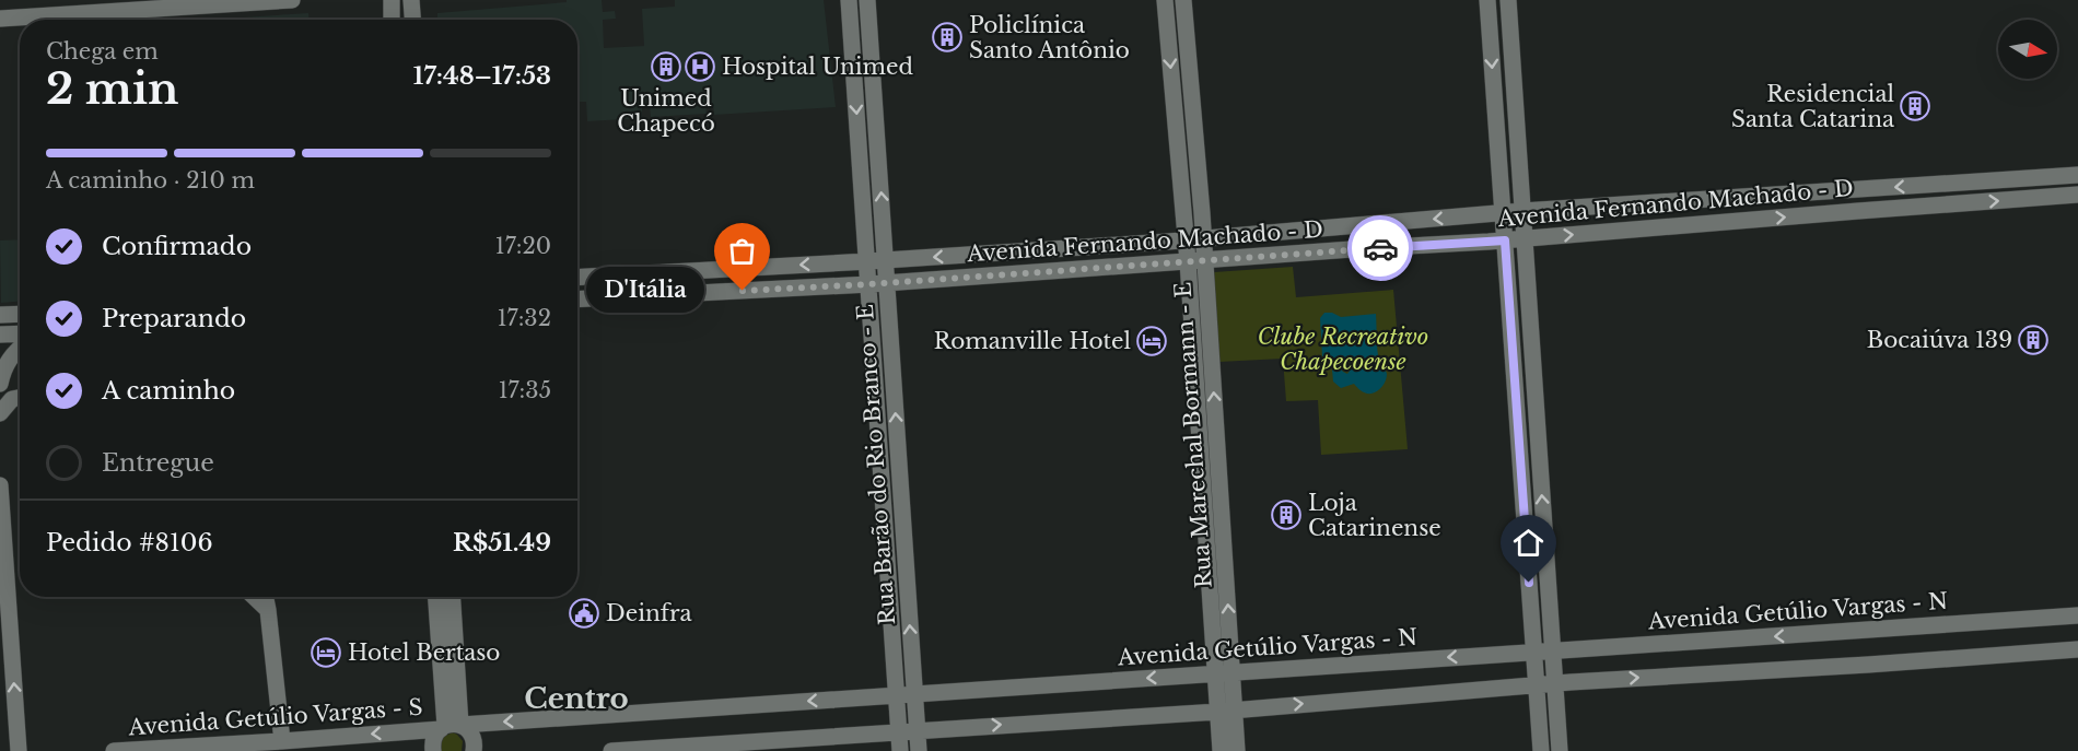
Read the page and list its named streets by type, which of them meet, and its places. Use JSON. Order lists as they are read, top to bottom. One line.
{"streets":{"street":["Avenida Fernando Machado - D","Rua Marechal Bormann - E","Rua Barão do Rio Branco - E","Avenida Getúlio Vargas - N","Avenida Getúlio Vargas - S"]},"crossings":[["Avenida Fernando Machado - D","Rua Marechal Bormann - E"],["Avenida Fernando Machado - D","Rua Barão do Rio Branco - E"],["Rua Marechal Bormann - E","Avenida Getúlio Vargas - N"],["Rua Barão do Rio Branco - E","Avenida Getúlio Vargas - N"],["Avenida Getúlio Vargas - N","Avenida Getúlio Vargas - S"]],"one_way":["Avenida Getúlio Vargas - S"],"districts":["Centro"],"parks":["Clube Recreativo Chapecoense"],"places":{"building":["Policlínica Santo Antônio","Unimed Chapecó","Residencial Santa Catarina","Bocaiúva 139","Loja Catarinense"],"hospital":["Hospital Unimed"],"other":["D'Itália"],"hotel":["Romanville Hotel","Hotel Bertaso"],"public building":["Deinfra"]},"north":"right","page":{"heading":["2 min","Chega em","17:48–17:53"],"panel":["Pedido #8106","R$51.49"],"bar":"A caminho · 210 m","list":[["Confirmado","17:20"],["Preparando","17:32"],["A caminho","17:35"],"Entregue"],"bubble":"D'Itália"}}
